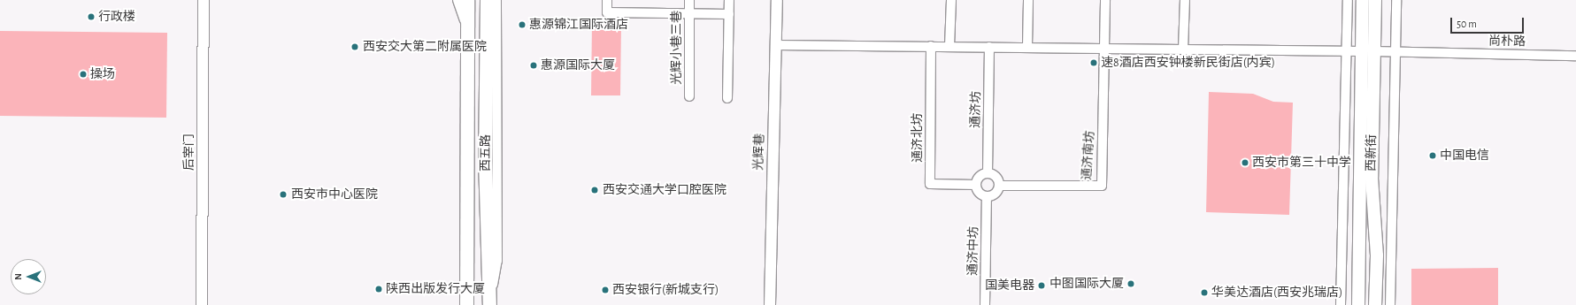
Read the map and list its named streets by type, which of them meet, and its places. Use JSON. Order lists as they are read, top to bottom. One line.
{"streets":{"main road":["西五路","西新街"],"street":["尚朴路","光辉小巷三巷","通济坊","通济北坊","后宰门","光辉巷","通济南坊","通济中坊"]},"crossings":[["尚朴路","通济坊"],["尚朴路","通济北坊"],["尚朴路","光辉巷"],["尚朴路","西新街"],["尚朴路","通济南坊"],["通济坊","通济北坊"],["通济坊","通济南坊"],["通济坊","通济中坊"],["通济北坊","通济南坊"],["通济北坊","通济中坊"],["通济南坊","通济中坊"]],"places":["行政楼","惠源锦江国际酒店","西安交大第二附属医院","速8酒店西安钟楼新民街店(内宾)","惠源国际大厦","操场","中国电信","西安市第三十中学","西安交通大学口腔医院","西安市中心医院","中图国际大厦","国美电器","陕西出版发行大厦","西安银行(新城支行)","华美达酒店(西安兆瑞店)"],"scale_bar":"50 m","north":"left"}
